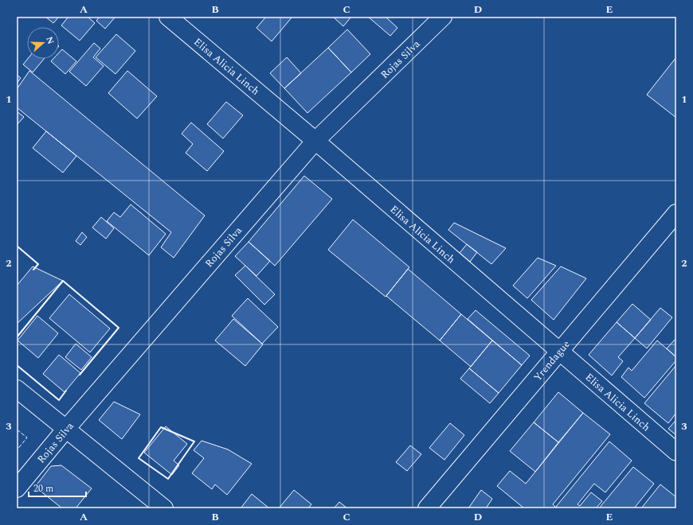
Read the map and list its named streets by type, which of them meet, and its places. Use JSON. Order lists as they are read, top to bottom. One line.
{"streets":{"street":["Rojas Silva","Elisa Alicia Linch","Yrendague"]},"crossings":[["Rojas Silva","Elisa Alicia Linch"],["Elisa Alicia Linch","Yrendague"]],"scale_bar":"20 m","north":"right","grid":{"columns":["A","B","C","D","E"],"rows":["1","2","3"]}}
